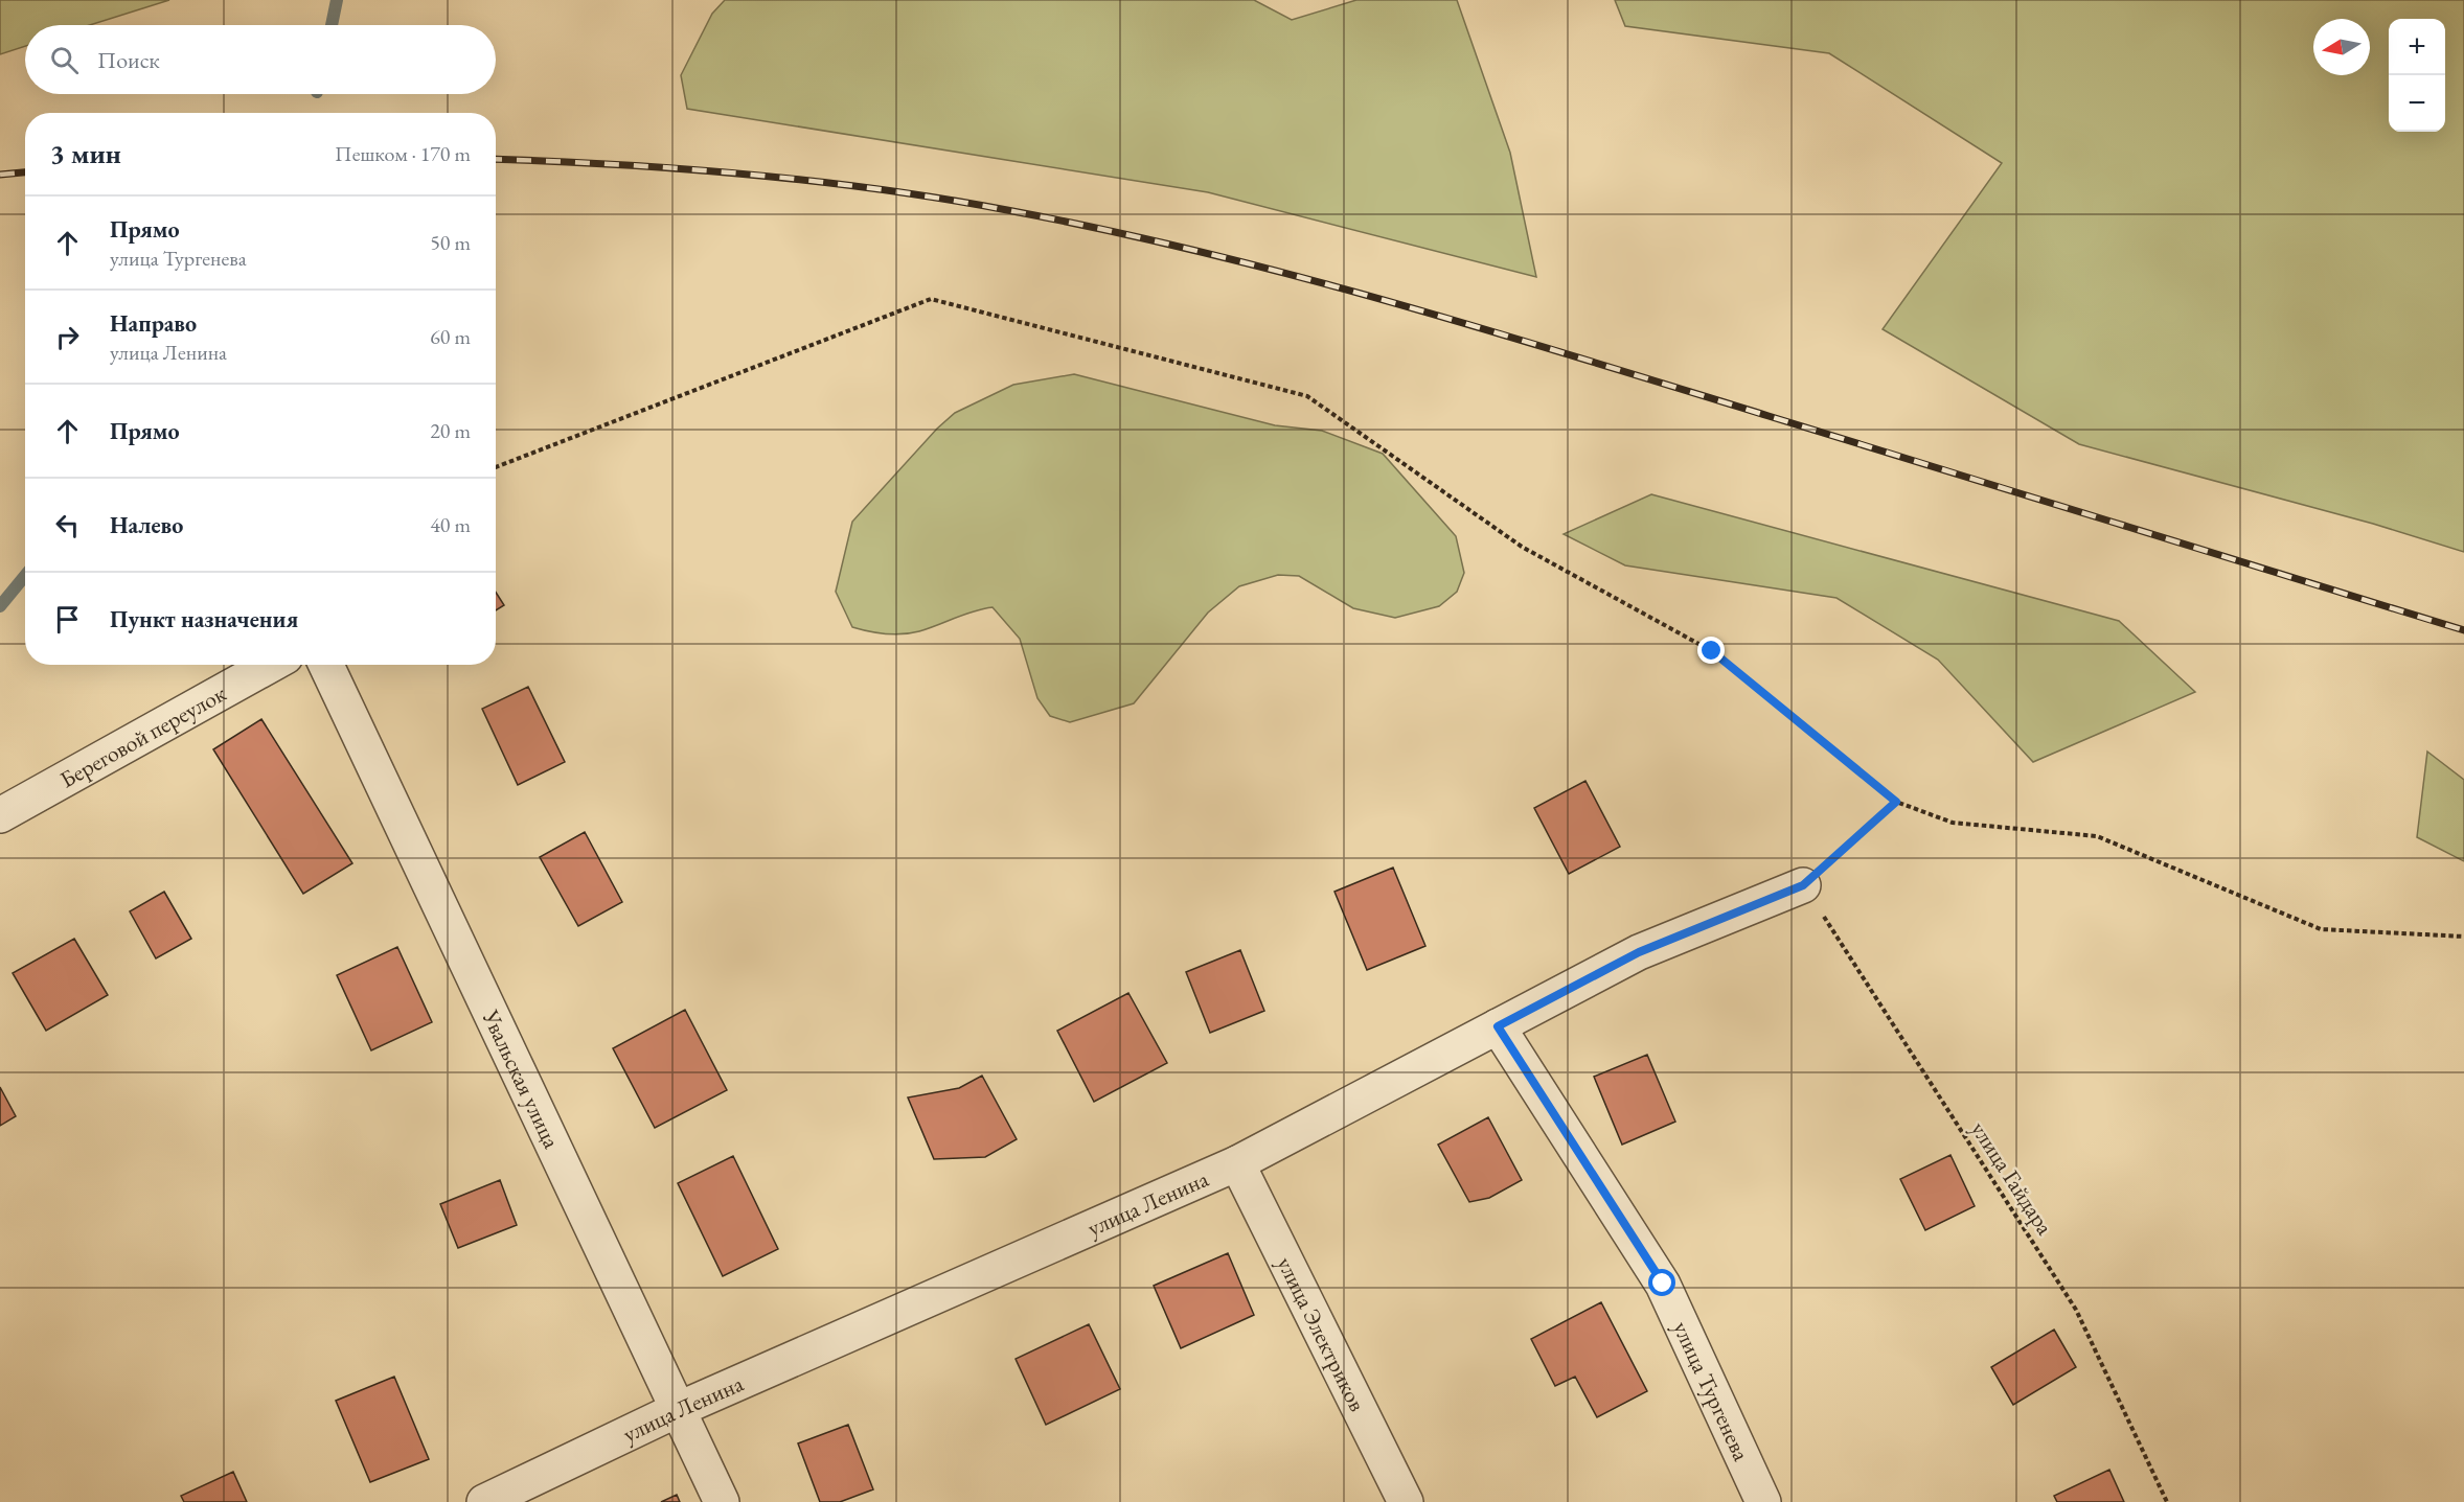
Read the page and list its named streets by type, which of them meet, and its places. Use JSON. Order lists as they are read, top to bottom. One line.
{"streets":{"street":["Береговой переулок","Увальская улица","улица Ленина","улица Электриков","улица Тургенева"],"path":["улица Гайдара"]},"crossings":[["Увальская улица","улица Ленина"],["улица Гайдара","улица Ленина"],["улица Ленина","улица Электриков"],["улица Ленина","улица Тургенева"]],"north":"left","page":{"map_buttons":["+","−"],"search":"Поиск","heading":["3 мин","Пешком · 170 m"],"list":[["Прямо","улица Тургенева","50 m"],["Направо","улица Ленина","60 m"],["Прямо","20 m"],["Налево","40 m"],"Пункт назначения"]}}
